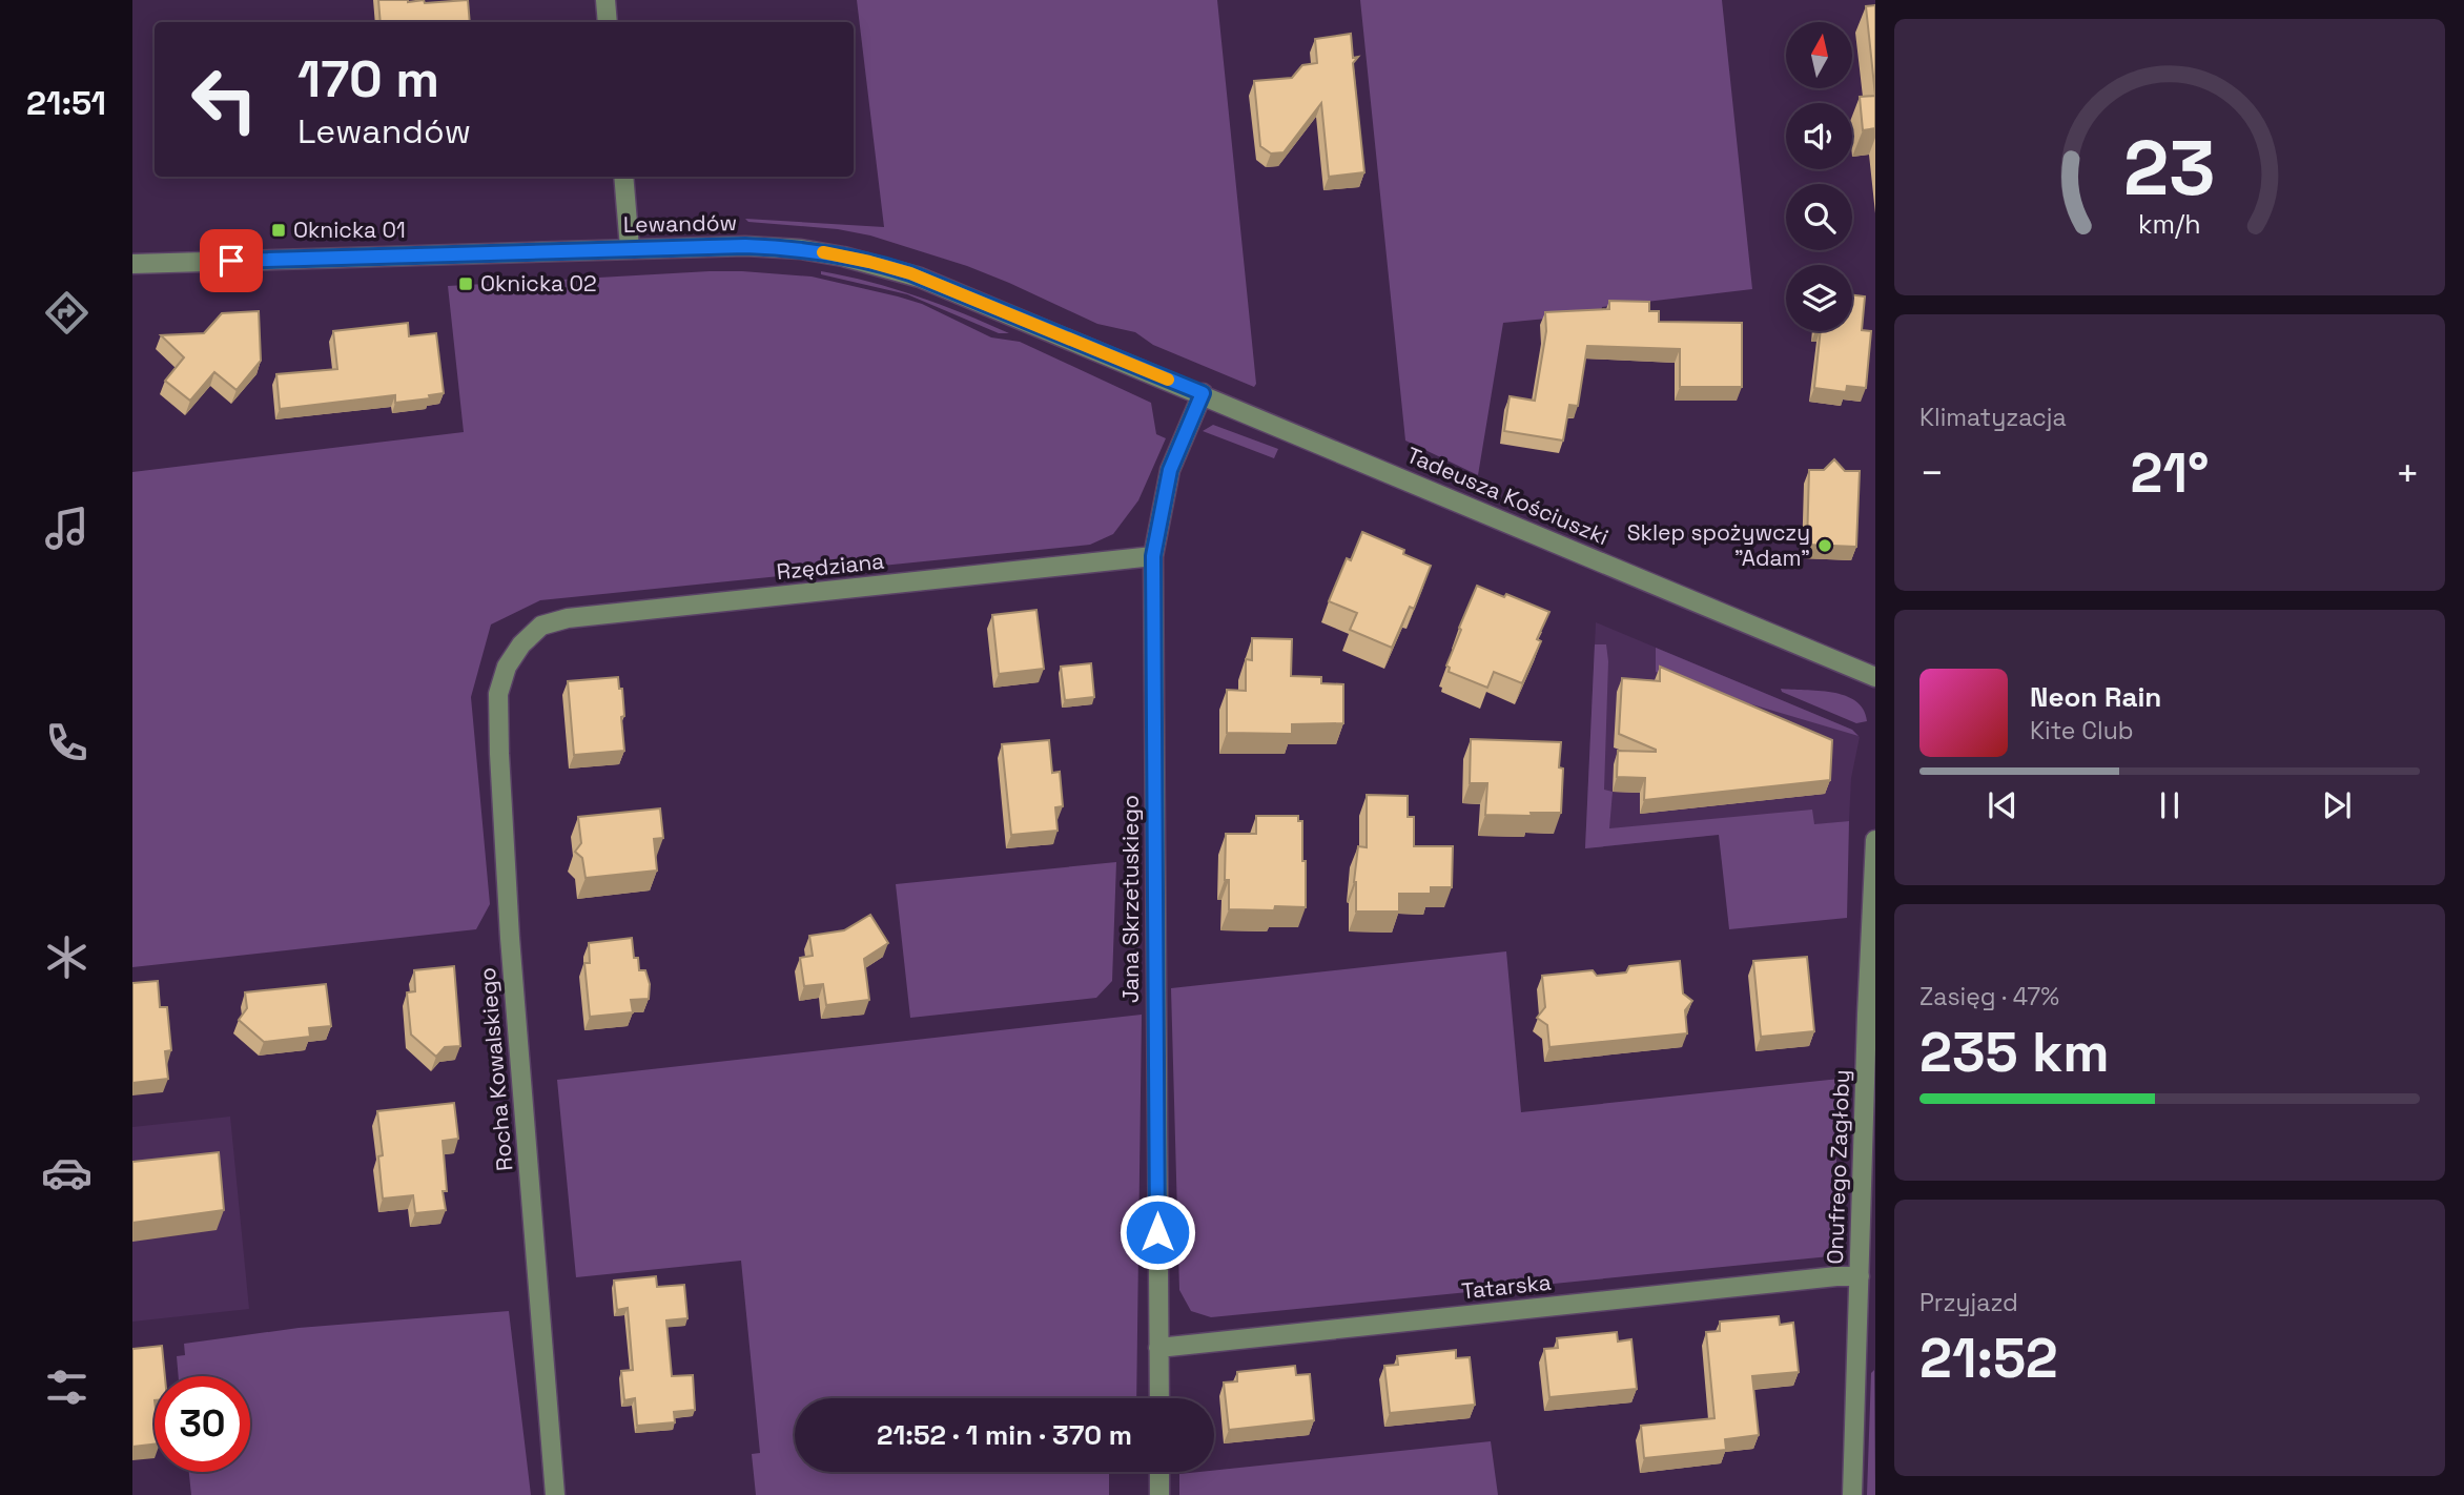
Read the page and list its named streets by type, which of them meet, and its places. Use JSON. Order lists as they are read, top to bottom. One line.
{"streets":{"street":["Lewandów","Tadeusza Kościuszki","Rzędziana","Jana Skrzetuskiego","Rocha Kowalskiego","Onufrego Zagłoby","Tatarska"]},"crossings":[["Lewandów","Tadeusza Kościuszki"],["Lewandów","Jana Skrzetuskiego"],["Tadeusza Kościuszki","Jana Skrzetuskiego"],["Rzędziana","Jana Skrzetuskiego"],["Rzędziana","Rocha Kowalskiego"],["Jana Skrzetuskiego","Tatarska"],["Onufrego Zagłoby","Tatarska"]],"places":{"transit":["Oknicka 01","Oknicka 02"],"other":["Sklep spożywczy \"Adam\""]},"north":"top","page":{"tabs":"21:51","turn":["170 m","Lewandów"],"tile":["Klimatyzacja",["Zasięg · 47%","235 km"],["Przyjazd","21:52"]],"heat":["−","21°","+"],"song":["Neon Rain","Kite Club"],"limit":"30","trip":"21:52 · 1 min · 370 m","gauge":["23","km/h"]}}
